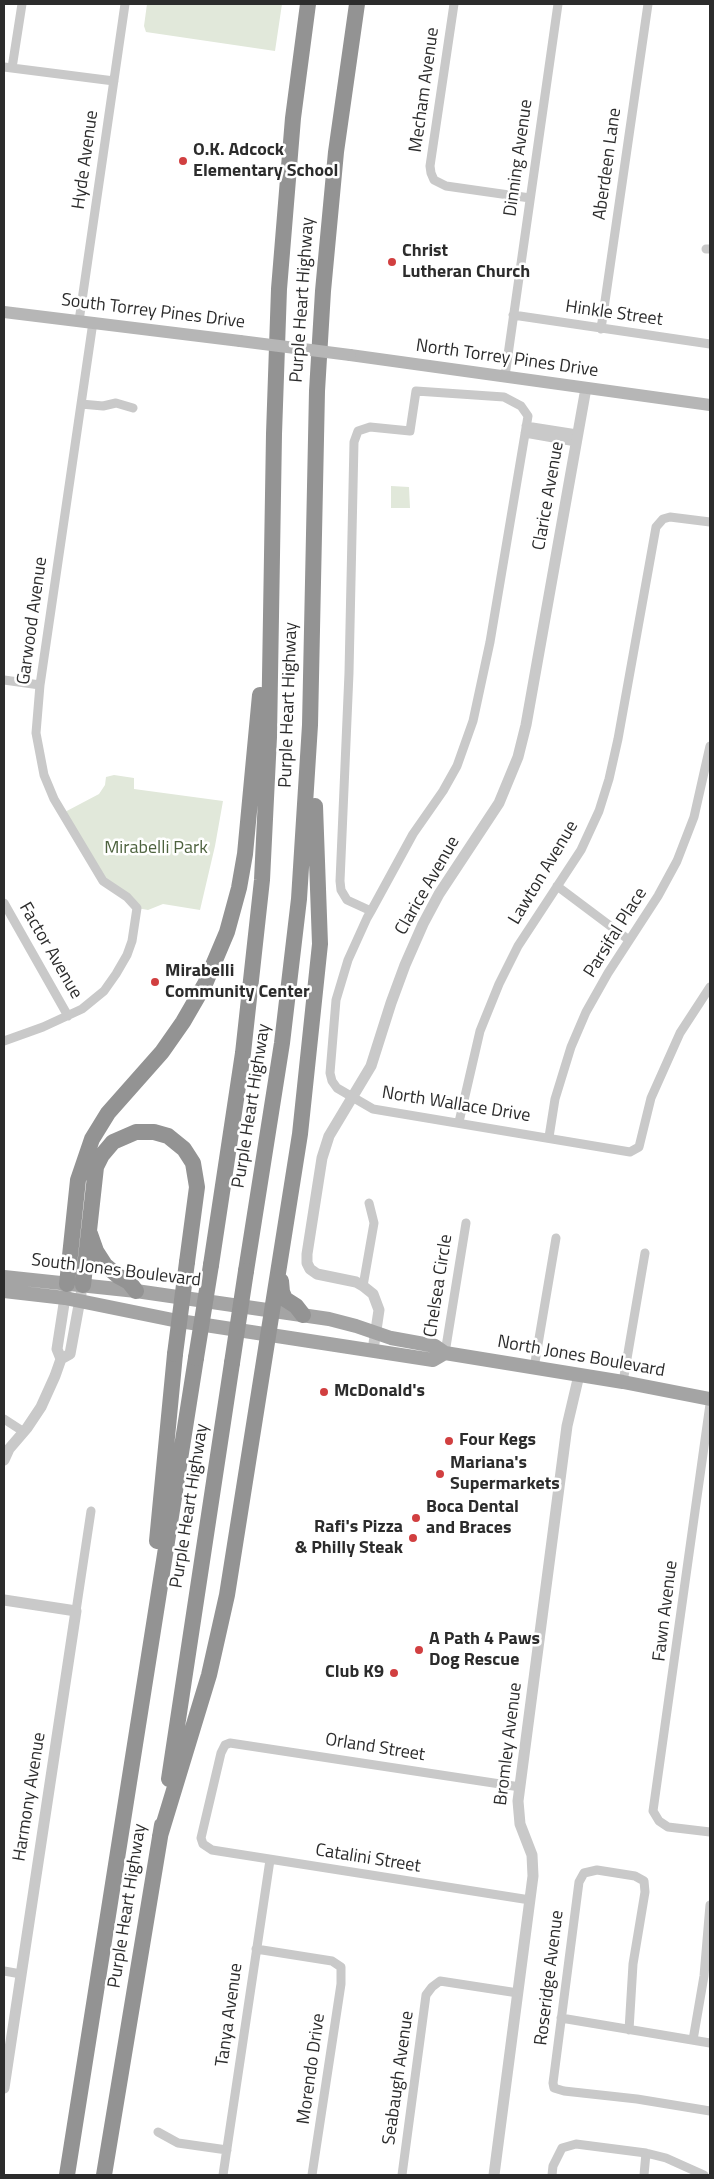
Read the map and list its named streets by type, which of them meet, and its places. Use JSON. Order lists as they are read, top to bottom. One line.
{"streets":{"highway":["Purple Heart Highway"],"main road":["South Torrey Pines Drive","North Torrey Pines Drive","South Jones Boulevard","North Jones Boulevard"],"street":["Mecham Avenue","Dinning Avenue","Hyde Avenue","Aberdeen Lane","Hinkle Street","Clarice Avenue","Garwood Avenue","Lawton Avenue","Parsifal Place","Factor Avenue","North Wallace Drive","Chelsea Circle","Fawn Avenue","Bromley Avenue","Orland Street","Harmony Avenue","Catalini Street","Roseridge Avenue","Tanya Avenue","Morendo Drive","Seabaugh Avenue"]},"crossings":[["Mecham Avenue","Dinning Avenue"],["Dinning Avenue","Hinkle Street"],["Dinning Avenue","North Torrey Pines Drive"],["Hyde Avenue","South Torrey Pines Drive"],["Aberdeen Lane","Hinkle Street"],["South Torrey Pines Drive","North Torrey Pines Drive"],["South Torrey Pines Drive","Garwood Avenue"],["North Torrey Pines Drive","Clarice Avenue"],["Clarice Avenue","North Wallace Drive"],["Garwood Avenue","Factor Avenue"],["Lawton Avenue","North Wallace Drive"],["Parsifal Place","North Wallace Drive"],["South Jones Boulevard","North Jones Boulevard"],["Chelsea Circle","North Jones Boulevard"],["North Jones Boulevard","Bromley Avenue"],["Bromley Avenue","Orland Street"],["Bromley Avenue","Catalini Street"],["Bromley Avenue","Seabaugh Avenue"],["Orland Street","Catalini Street"],["Catalini Street","Tanya Avenue"],["Tanya Avenue","Morendo Drive"]],"parks":["Mirabelli Park"],"places":["O.K. Adcock Elementary School","Christ Lutheran Church","Mirabelli Community Center","McDonald's","Four Kegs","Mariana's Supermarkets","Boca Dental and Braces","Rafi's Pizza & Philly Steak","A Path 4 Paws Dog Rescue","Club K9"]}
